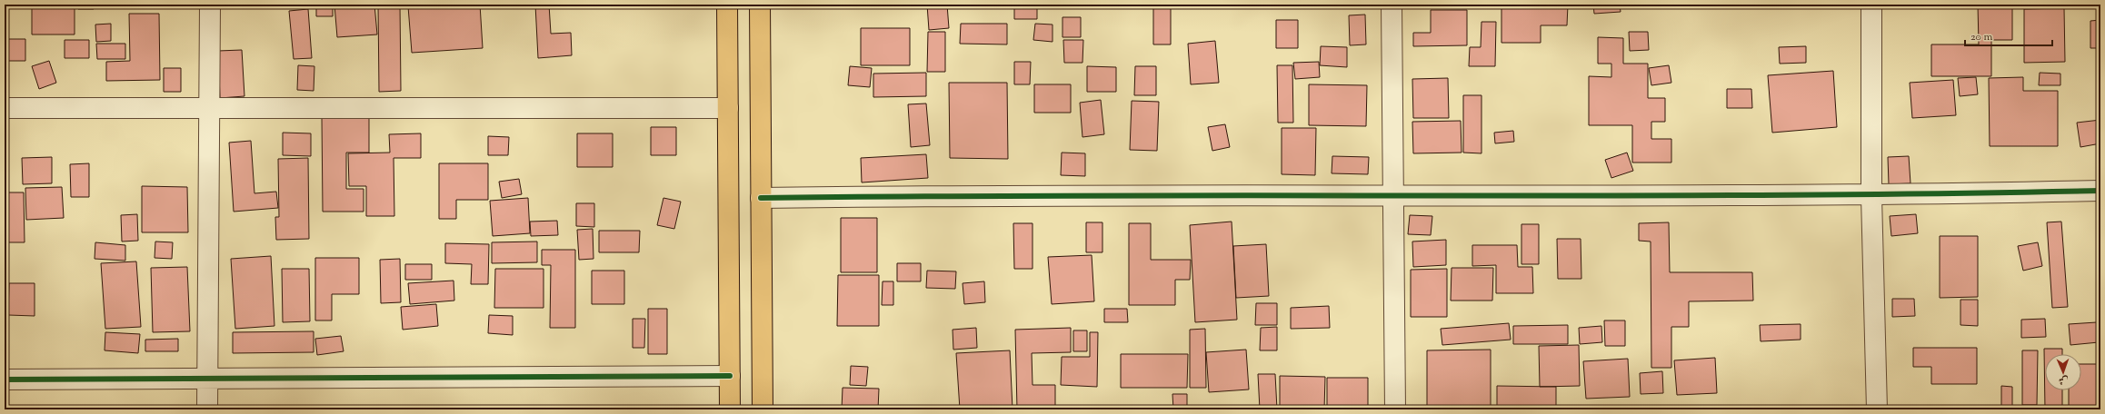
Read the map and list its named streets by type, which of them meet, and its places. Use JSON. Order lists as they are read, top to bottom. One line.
{"scale_bar":"20 m","north":"bottom"}
